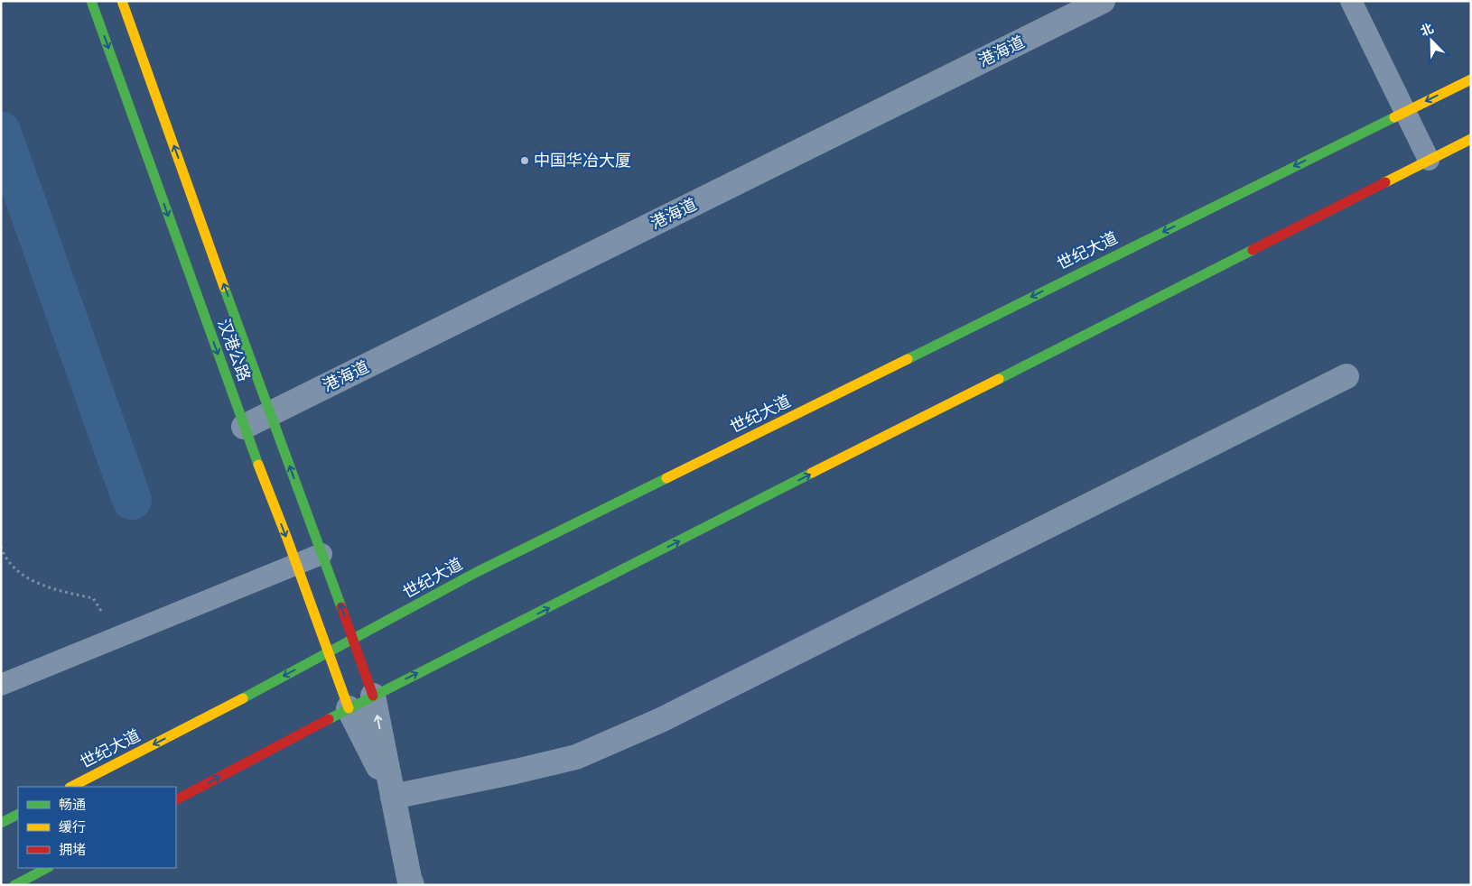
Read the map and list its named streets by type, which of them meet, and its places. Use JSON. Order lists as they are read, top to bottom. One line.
{"streets":{"main road":["世纪大道","汉港公路"],"street":["港海道"]},"crossings":[["港海道","汉港公路"],["世纪大道","汉港公路"]],"places":["中国华冶大厦"],"legend":["畅通","缓行","拥堵"],"north":"top left"}
